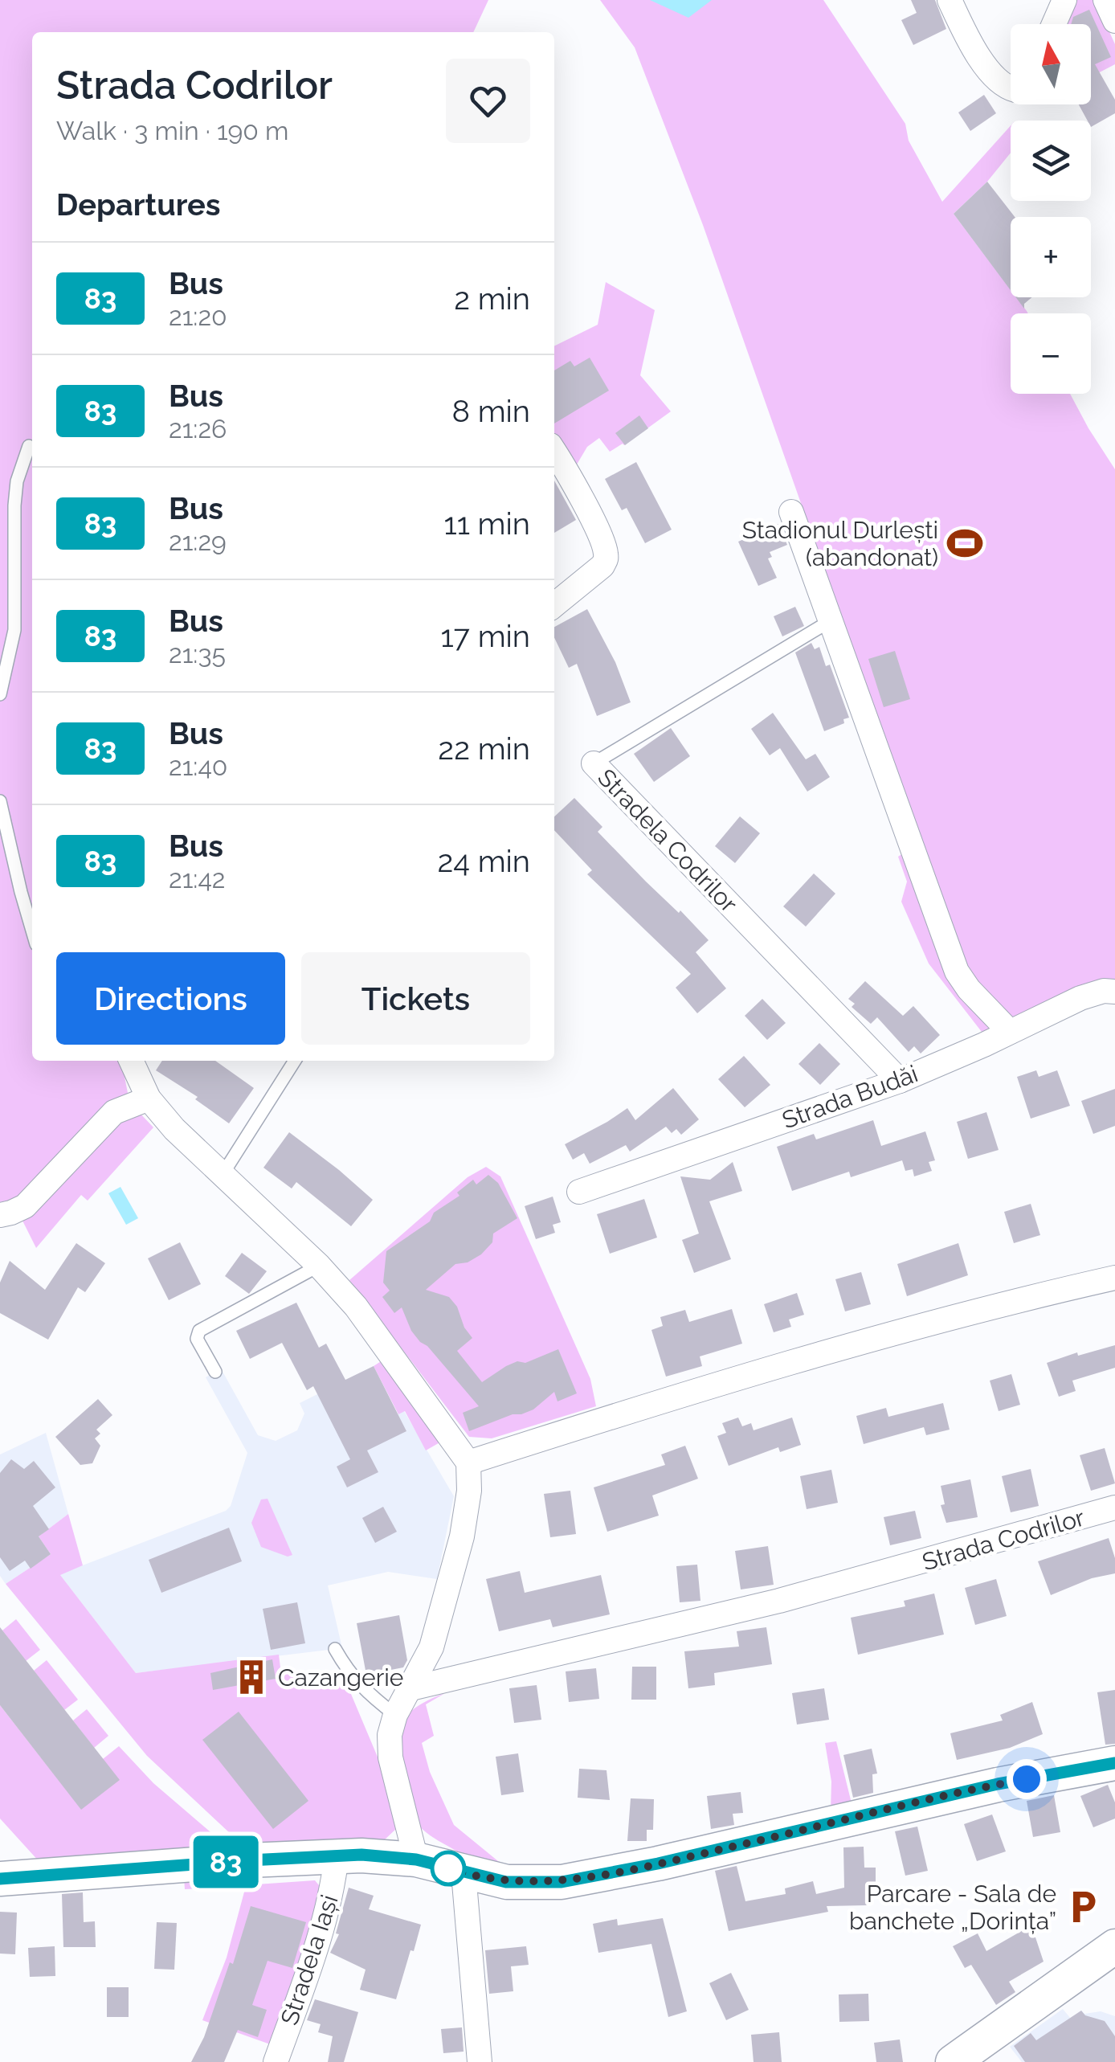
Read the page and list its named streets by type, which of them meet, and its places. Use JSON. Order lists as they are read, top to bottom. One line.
{"streets":{"street":["Stradela Codrilor","Strada Budăi","Strada Codrilor","Stradela Iași"]},"crossings":[["Stradela Codrilor","Strada Budăi"]],"places":{"sports":["Stadionul Durlești (abandonat)"],"building":["Cazangerie"],"parking":["Parcare - Sala de banchete „Dorința”"]},"lines":["bus line 83"],"north":"top","page":{"on_map":"83","map_buttons":["+","−"],"heading":[["Strada Codrilor","Walk · 3 min · 190 m"],"Departures"],"list":[{"mark":"83","name":"Bus","note":"21:20","value":"2 min"},{"mark":"83","name":"Bus","note":"21:26","value":"8 min"},{"mark":"83","name":"Bus","note":"21:29","value":"11 min"},{"mark":"83","name":"Bus","note":"21:35","value":"17 min"},{"mark":"83","name":"Bus","note":"21:40","value":"22 min"},{"mark":"83","name":"Bus","note":"21:42","value":"24 min"}],"buttons":["Directions","Tickets"]}}
